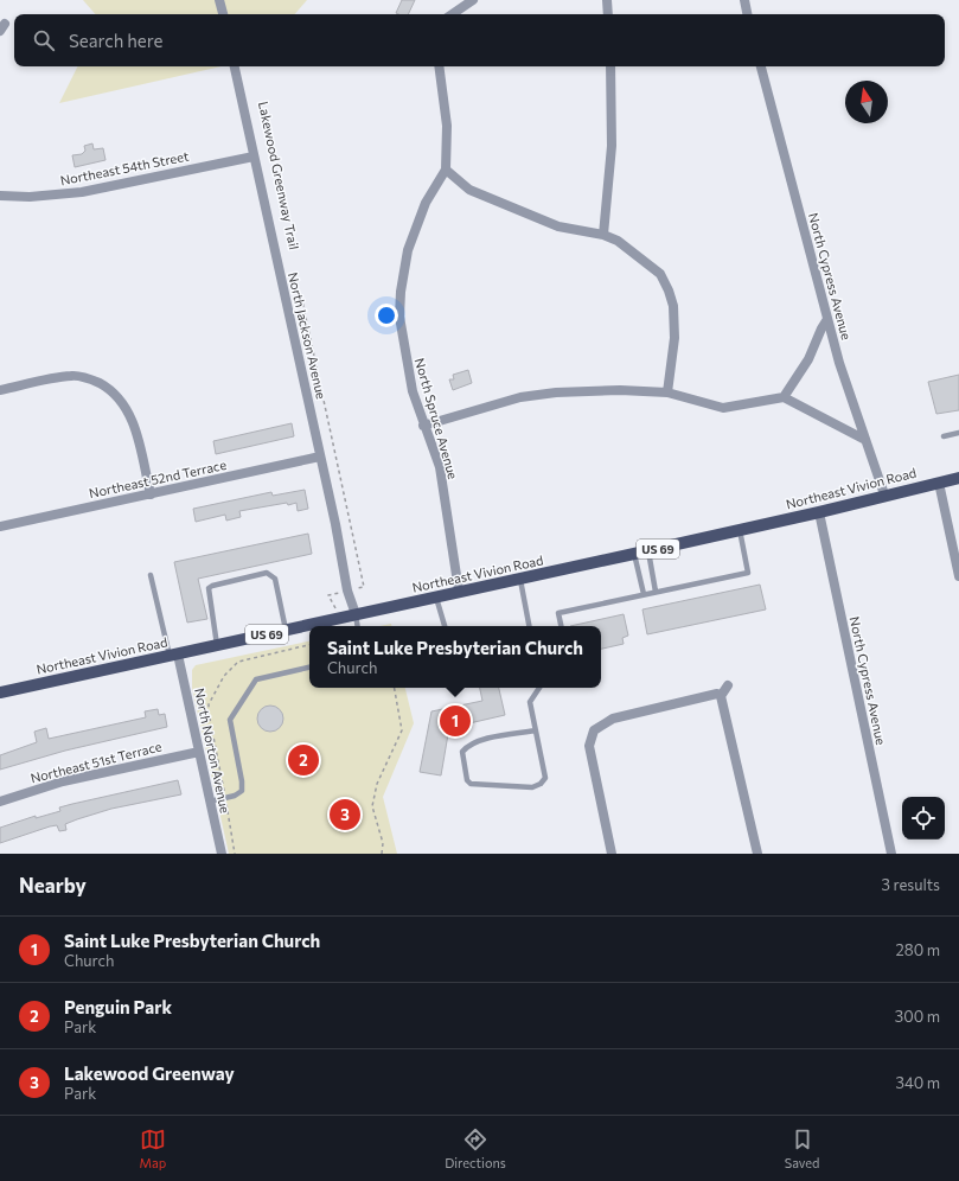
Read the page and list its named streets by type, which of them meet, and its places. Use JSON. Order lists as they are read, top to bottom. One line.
{"streets":{"main road":["Northeast Vivion Road","US 69"],"street":["Northeast 54th Street","North Cypress Avenue","North Jackson Avenue","North Spruce Avenue","Northeast 52nd Terrace","North Norton Avenue","Northeast 51st Terrace"]},"crossings":[["Northeast 54th Street","North Jackson Avenue"],["North Cypress Avenue","Northeast Vivion Road"],["North Jackson Avenue","Northeast 52nd Terrace"],["North Jackson Avenue","Northeast Vivion Road"],["North Spruce Avenue","Northeast Vivion Road"],["Northeast Vivion Road","North Norton Avenue"],["North Norton Avenue","Northeast 51st Terrace"]],"north":"top","page":{"search":"Search here","popup":["Saint Luke Presbyterian Church","Church"],"pins":["1","2","3"],"heading":["Nearby","3 results"],"list":[{"mark":"1","name":"Saint Luke Presbyterian Church","note":"Church","value":"280 m"},{"mark":"2","name":"Penguin Park","note":"Park","value":"300 m"},{"mark":"3","name":"Lakewood Greenway","note":"Park","value":"340 m"}],"nav":["Map","Directions","Saved"]}}
